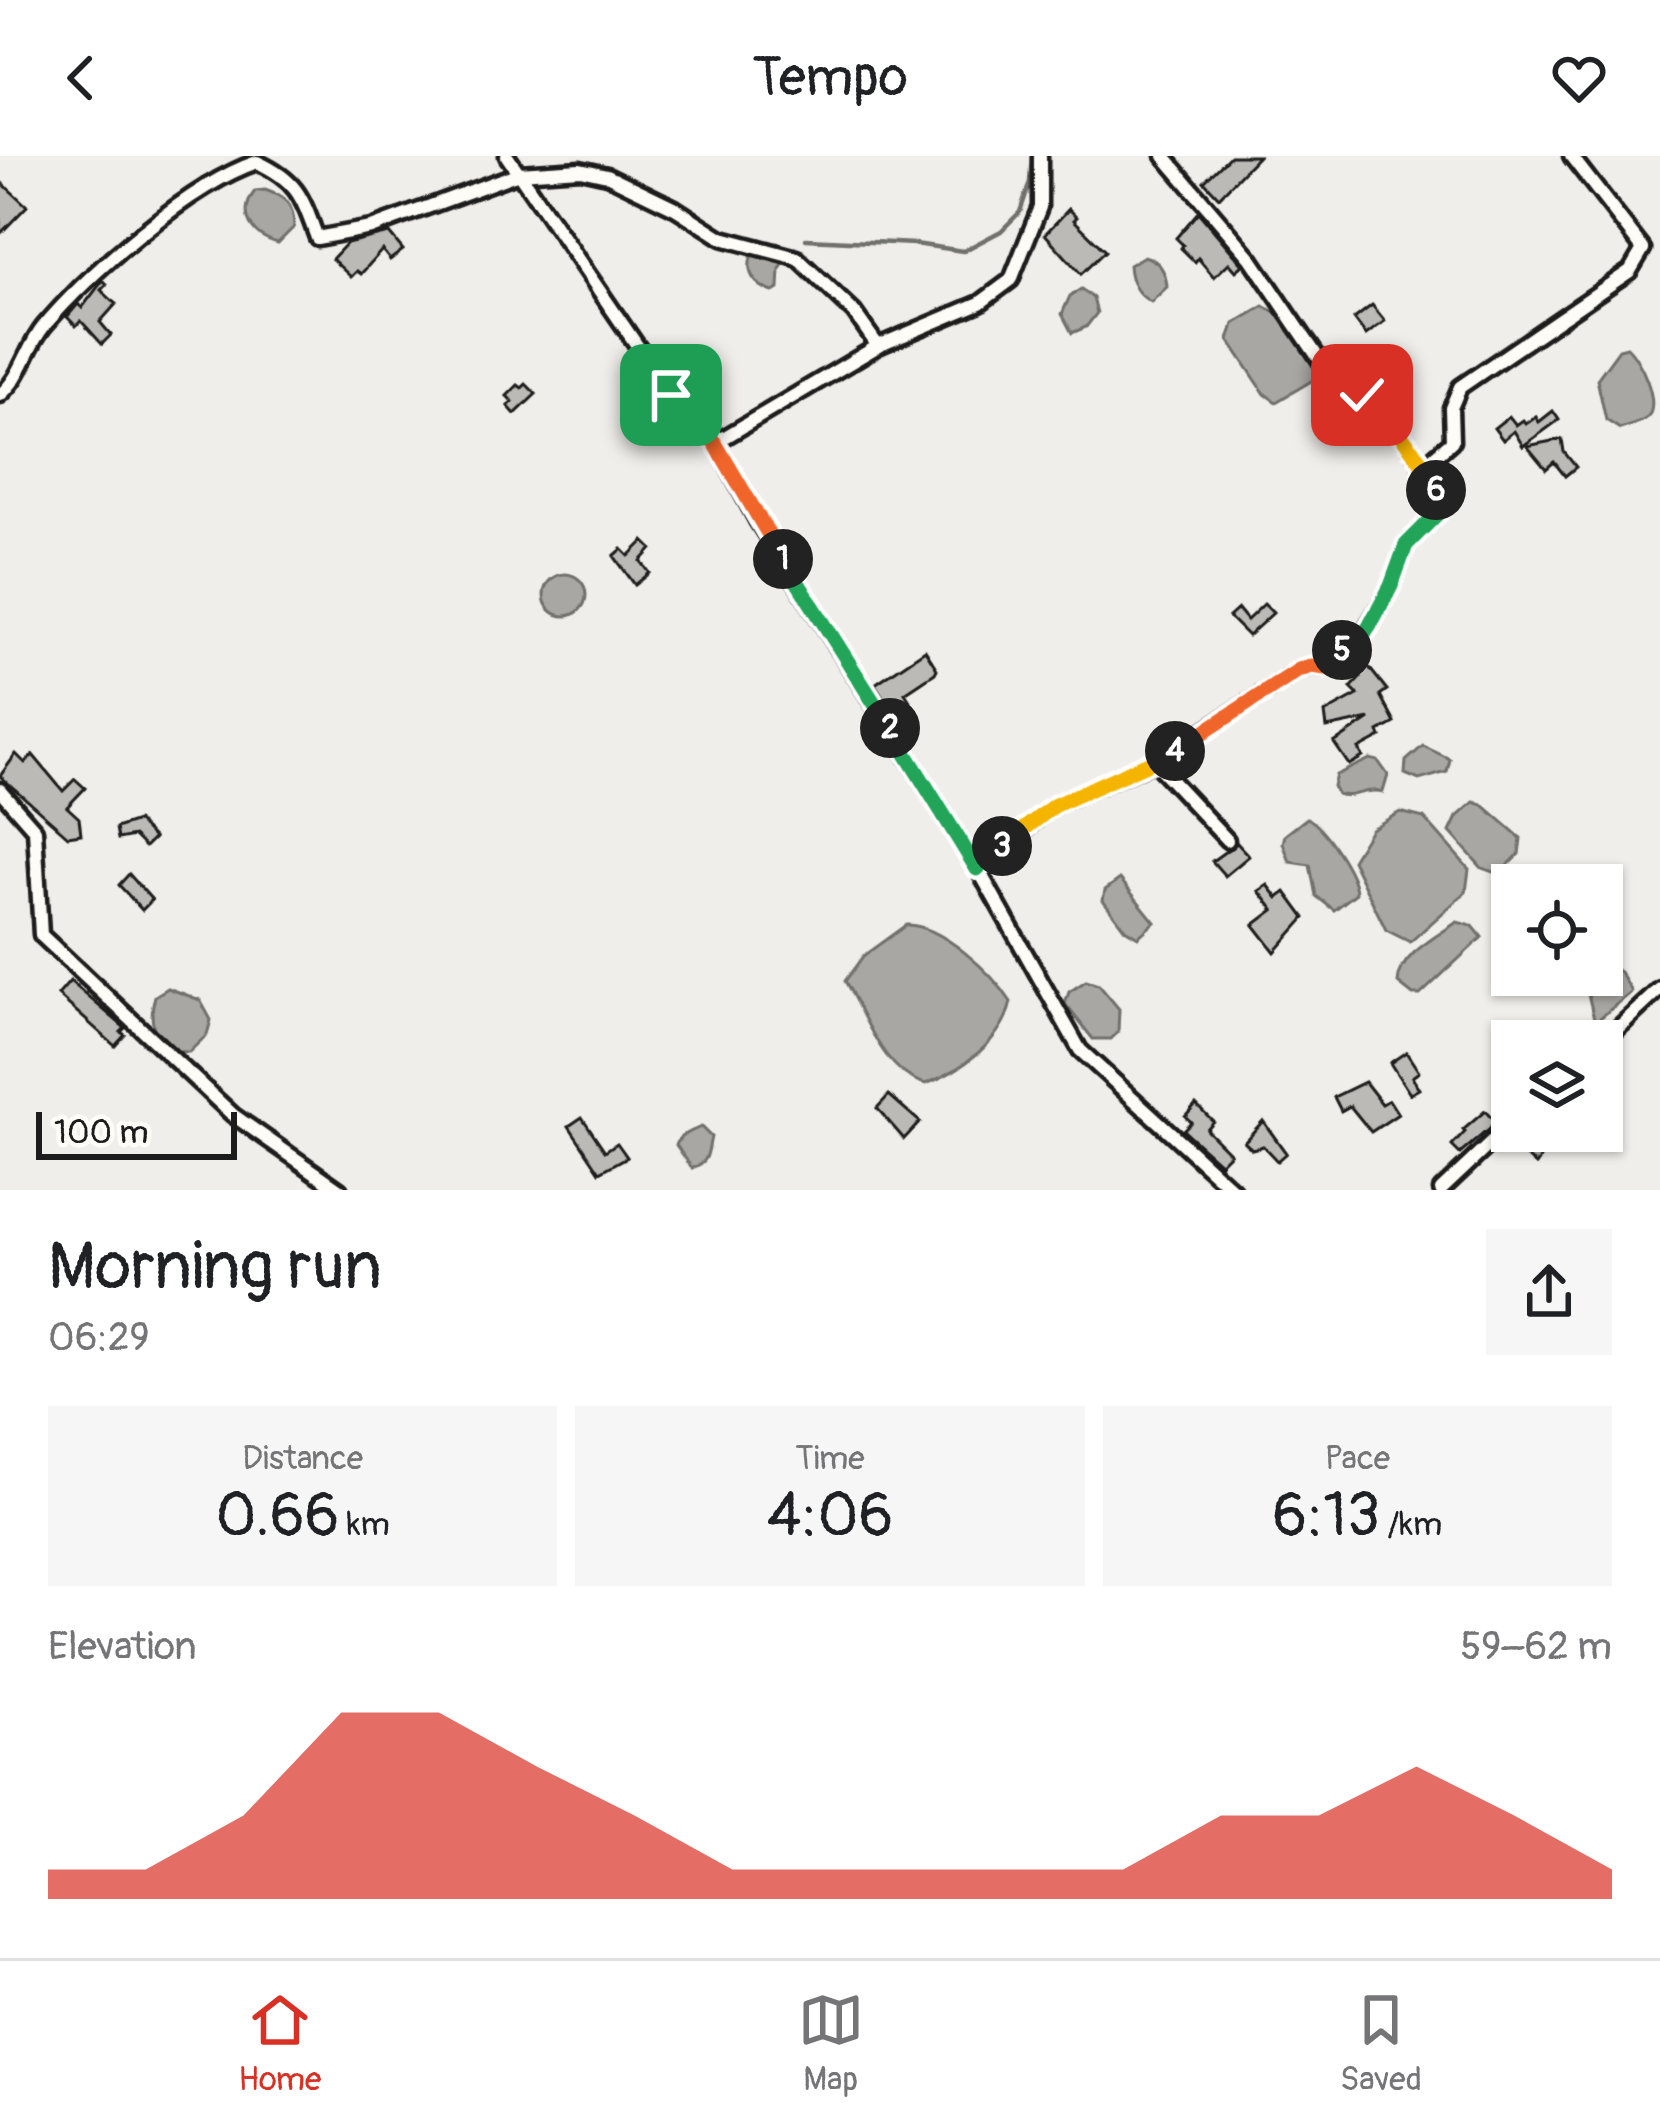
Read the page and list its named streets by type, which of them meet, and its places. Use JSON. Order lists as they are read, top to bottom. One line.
{"scale_bar":"100 m","page":{"header":"Tempo","pins":["6","1","5","2","4","3"],"scale":"100 m","heading":["Morning run","06:29"],"stats":[["Distance","0.66 km"],["Time","4:06"],["Pace","6:13 /km"]],"chart":["Elevation","59–62 m"],"tabs":["Home","Map","Saved"]}}
